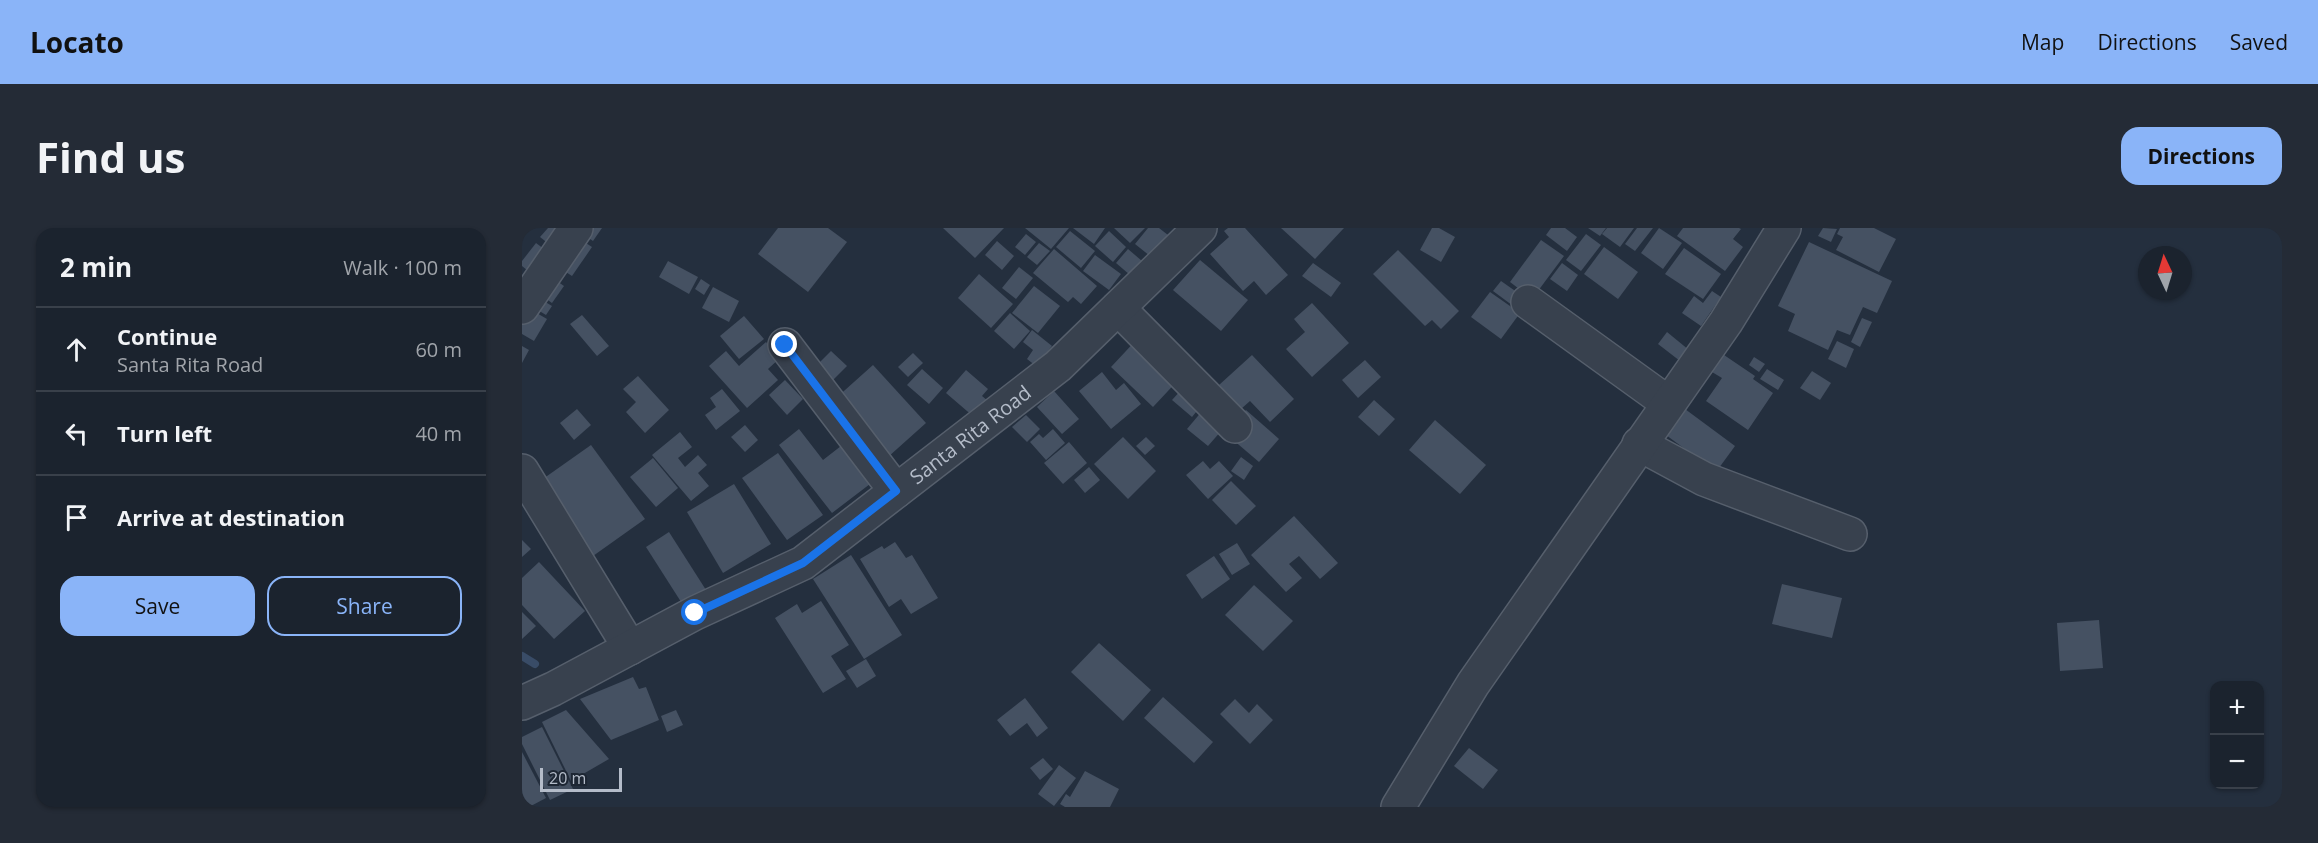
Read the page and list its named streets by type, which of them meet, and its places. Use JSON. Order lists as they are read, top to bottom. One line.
{"streets":{"street":["Santa Rita Road"]},"scale_bar":"20 m","north":"top","page":{"header":"Locato","nav":["Map","Directions","Saved"],"buttons":["Directions",["Save","Share"]],"title":"Find us","heading":["2 min","Walk · 100 m"],"list":[["Continue","Santa Rita Road","60 m"],["Turn left","40 m"],"Arrive at destination"],"map_buttons":["+","−"],"scale":"20 m"}}
